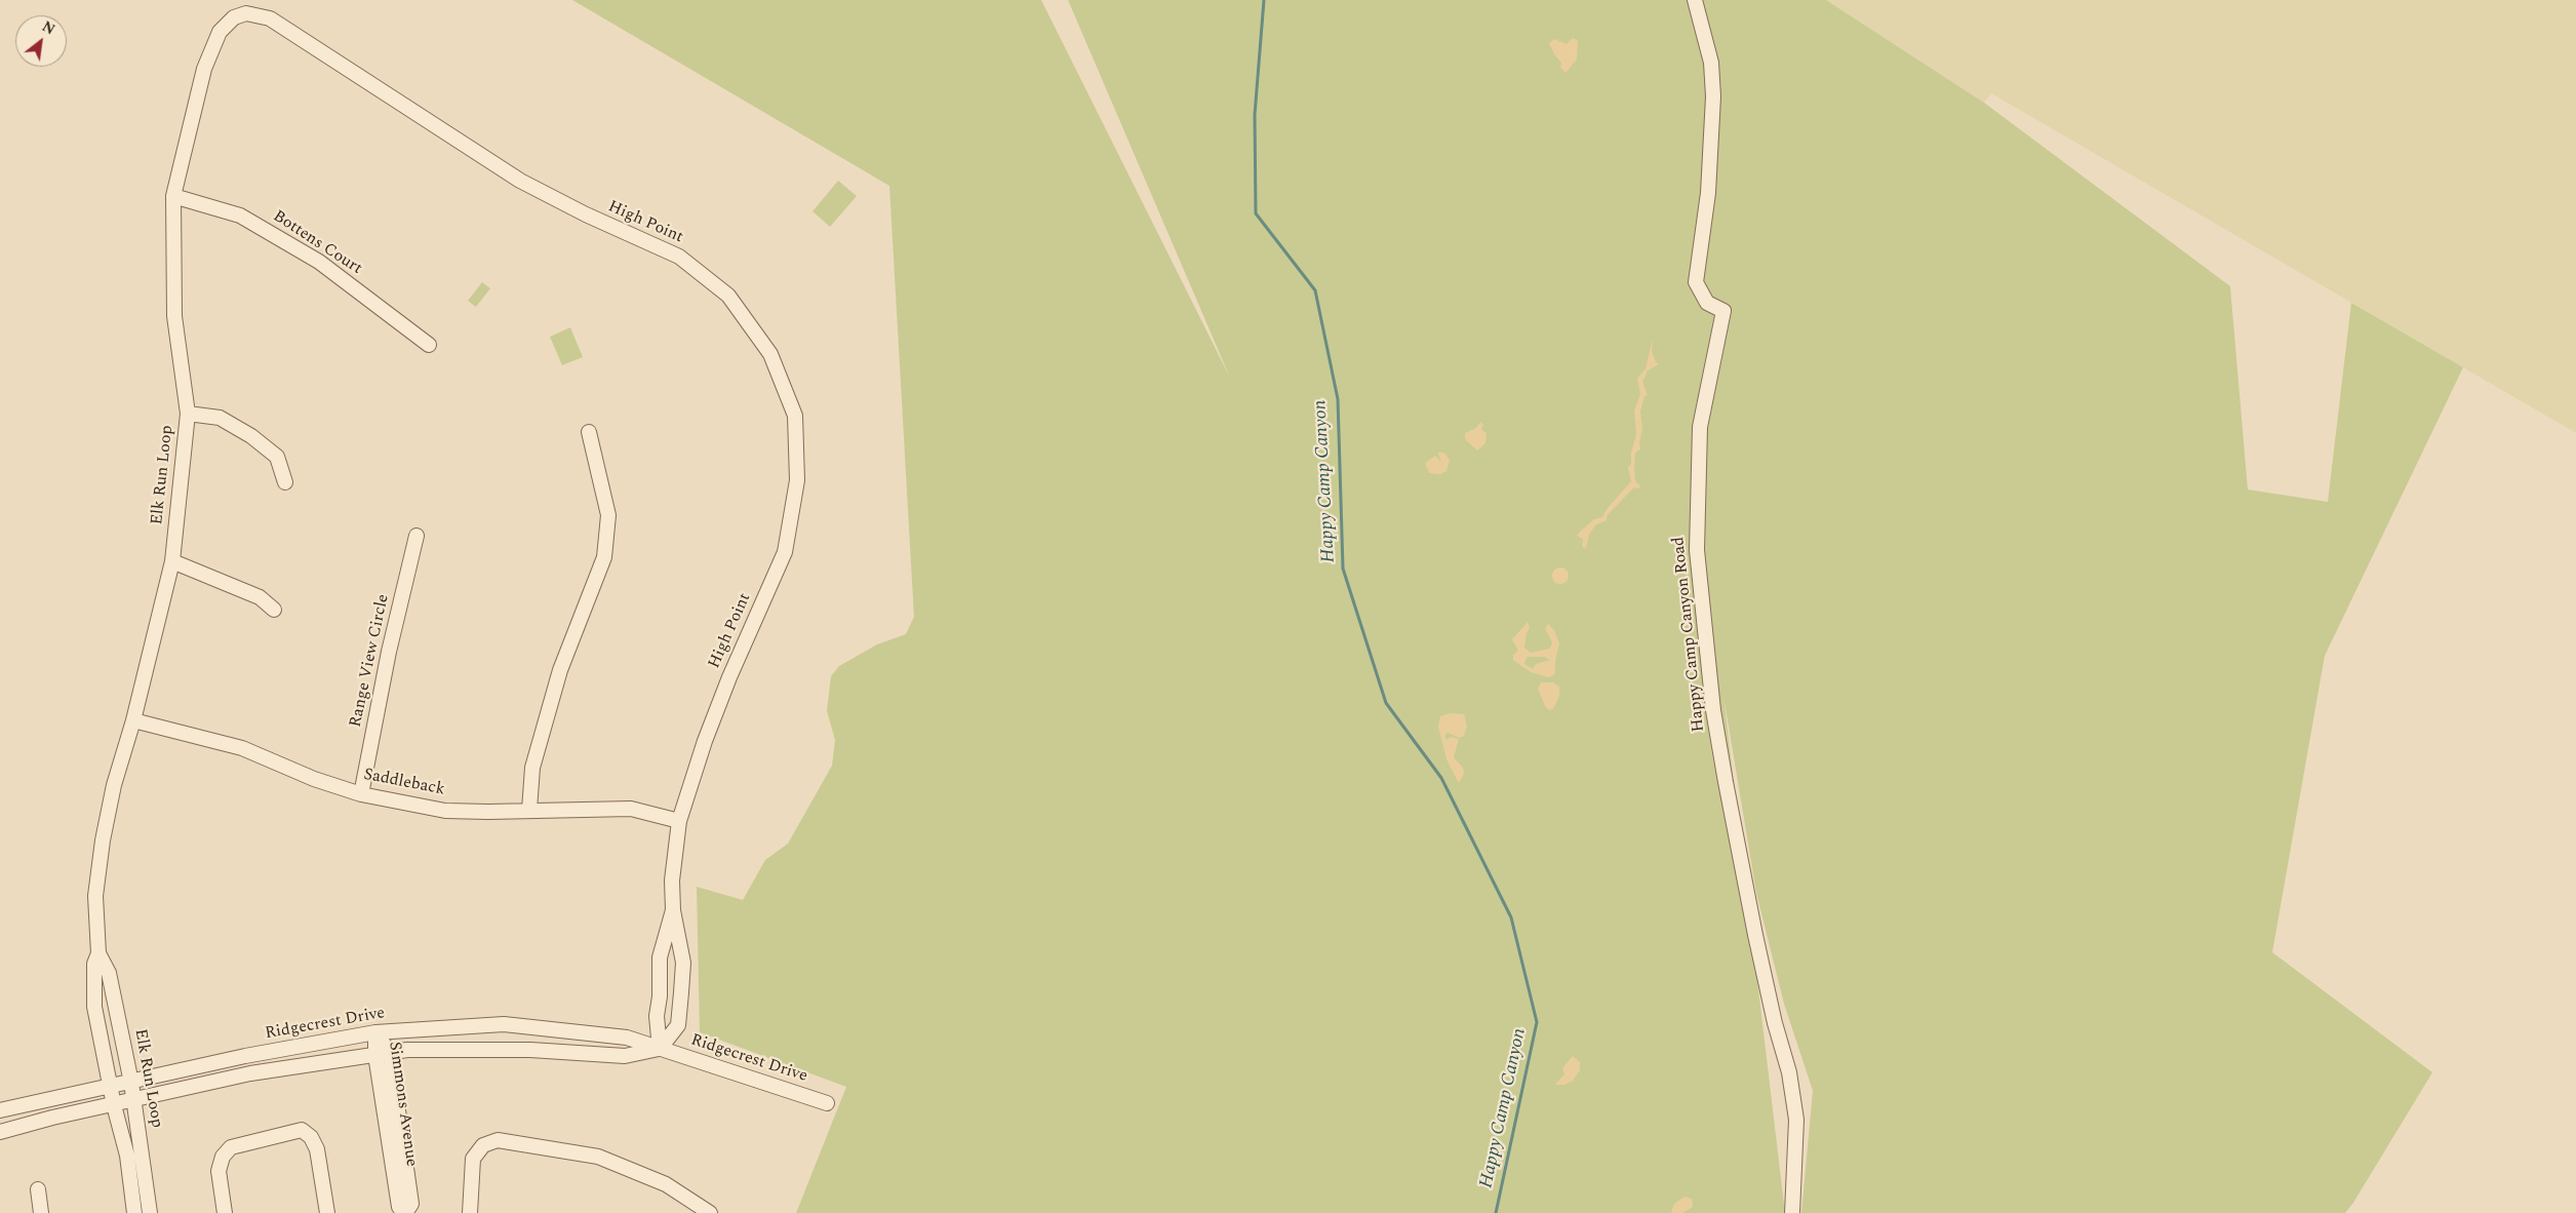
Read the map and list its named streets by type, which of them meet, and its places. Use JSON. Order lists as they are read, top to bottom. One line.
{"streets":{"street":["High Point","Bottens Court","Elk Run Loop","Happy Camp Canyon Road","Range View Circle","Saddleback","Ridgecrest Drive","Simmons Avenue"]},"crossings":[["High Point","Elk Run Loop"],["High Point","Saddleback"],["High Point","Ridgecrest Drive"],["Bottens Court","Elk Run Loop"],["Elk Run Loop","Saddleback"],["Elk Run Loop","Ridgecrest Drive"],["Range View Circle","Saddleback"],["Ridgecrest Drive","Simmons Avenue"]],"water":["Happy Camp Canyon"],"north":"top right"}
